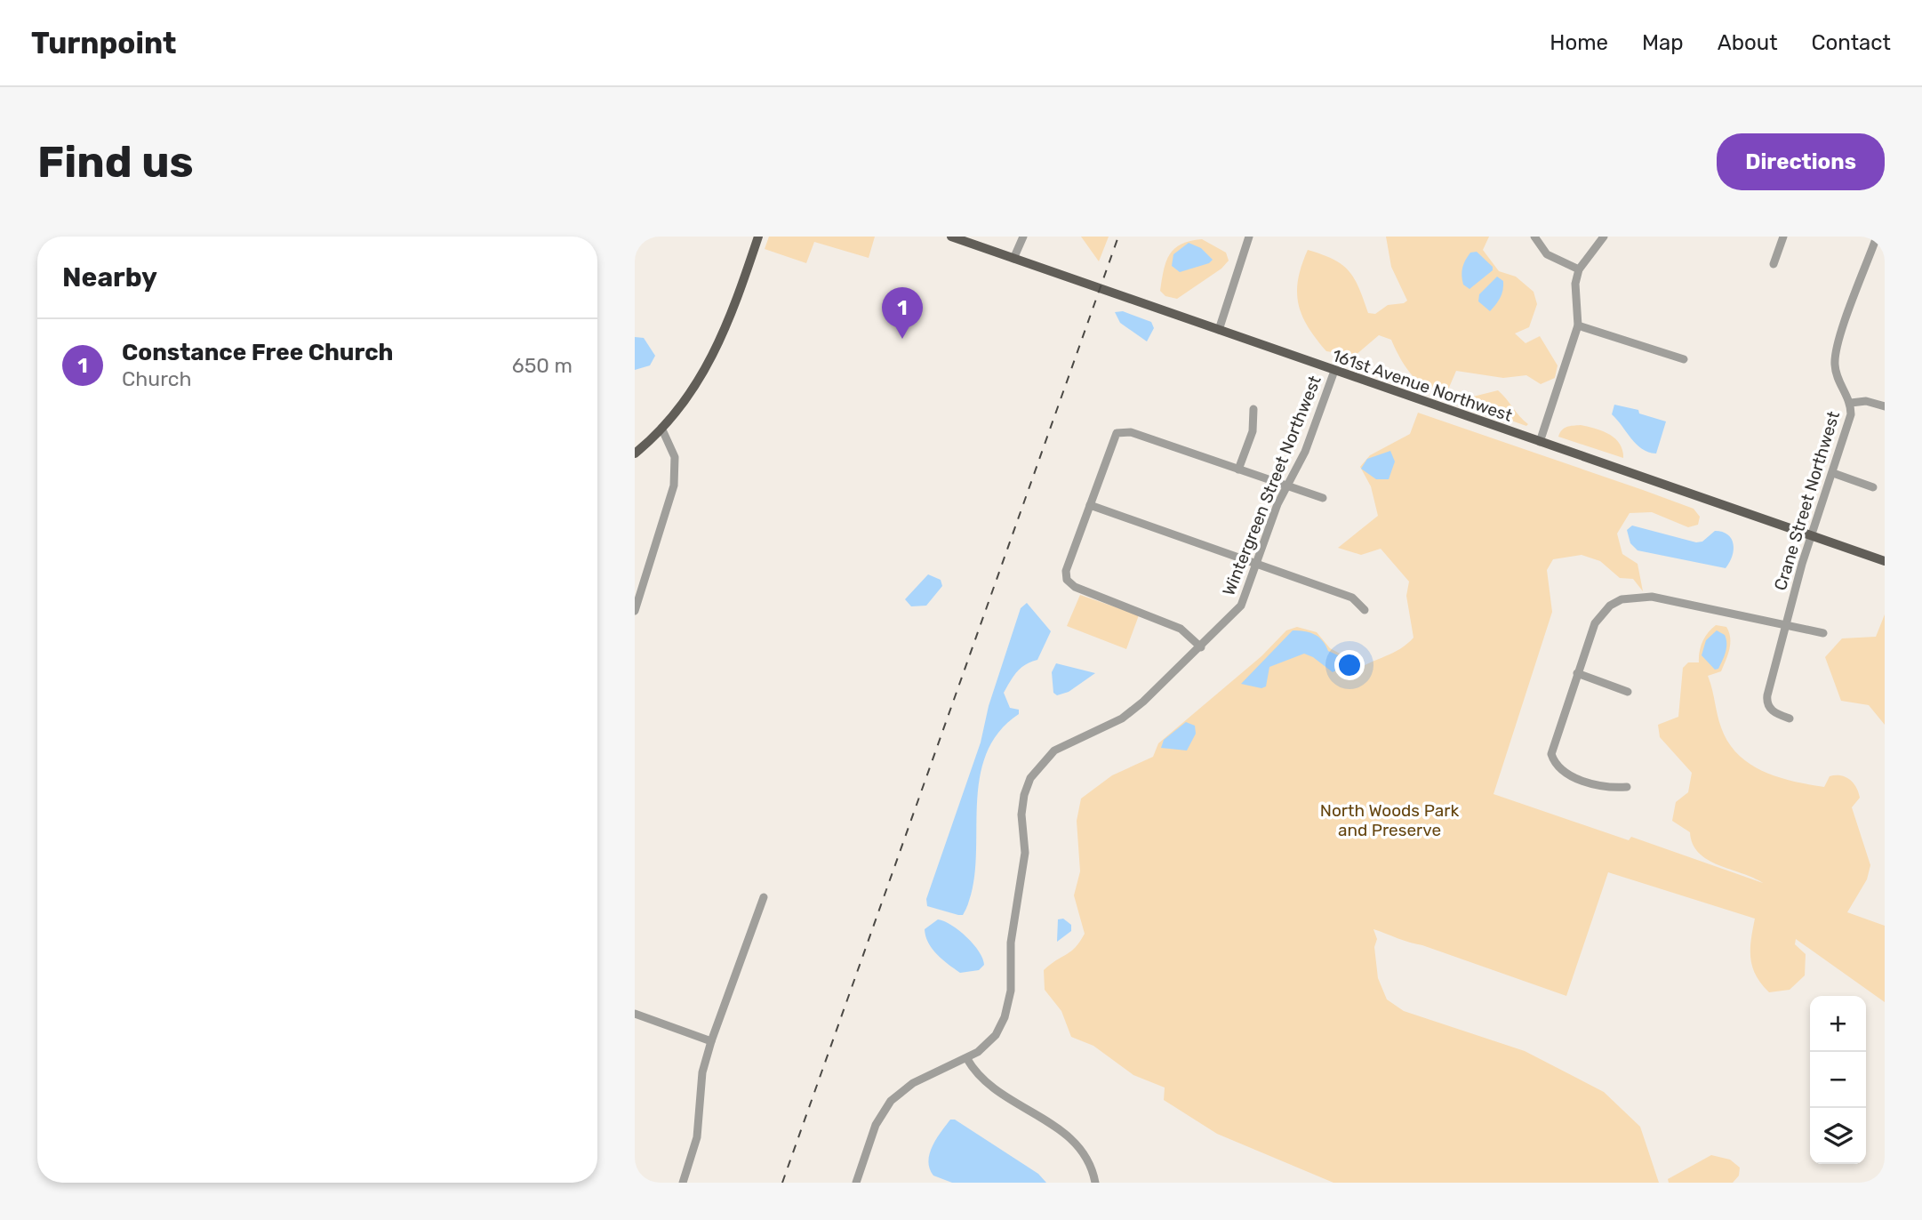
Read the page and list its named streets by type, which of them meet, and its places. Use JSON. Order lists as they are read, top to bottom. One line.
{"streets":{"main road":["161st Avenue Northwest"],"street":["Wintergreen Street Northwest","Crane Street Northwest"]},"crossings":[["161st Avenue Northwest","Wintergreen Street Northwest"],["161st Avenue Northwest","Crane Street Northwest"]],"parks":["North Woods Park and Preserve"],"page":{"header":"Turnpoint","nav":["Home","Map","About","Contact"],"buttons":"Directions","title":"Find us","heading":"Nearby","pins":"1","list":[{"mark":"1","name":"Constance Free Church","note":"Church","value":"650 m"}],"map_buttons":["+","−"]}}
